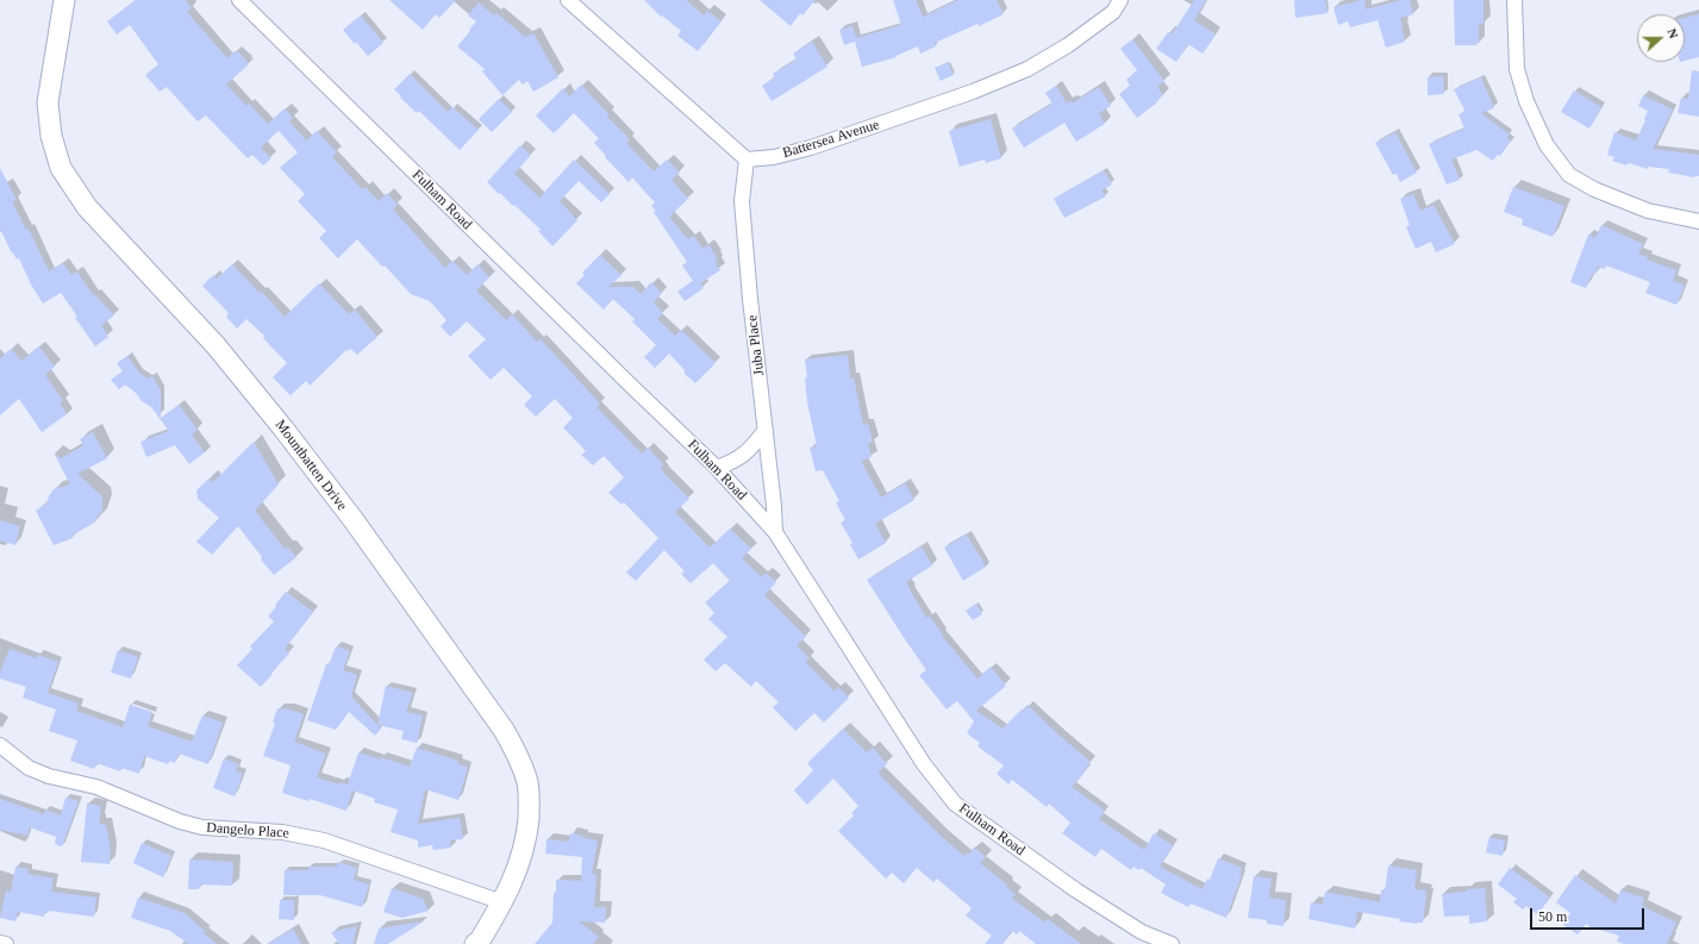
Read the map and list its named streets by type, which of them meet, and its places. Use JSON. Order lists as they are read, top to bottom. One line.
{"streets":{"main road":["Mountbatten Drive"],"street":["Battersea Avenue","Fulham Road","Juba Place","Dangelo Place"]},"crossings":[["Battersea Avenue","Juba Place"],["Fulham Road","Juba Place"],["Mountbatten Drive","Dangelo Place"]],"scale_bar":"50 m","north":"right"}
